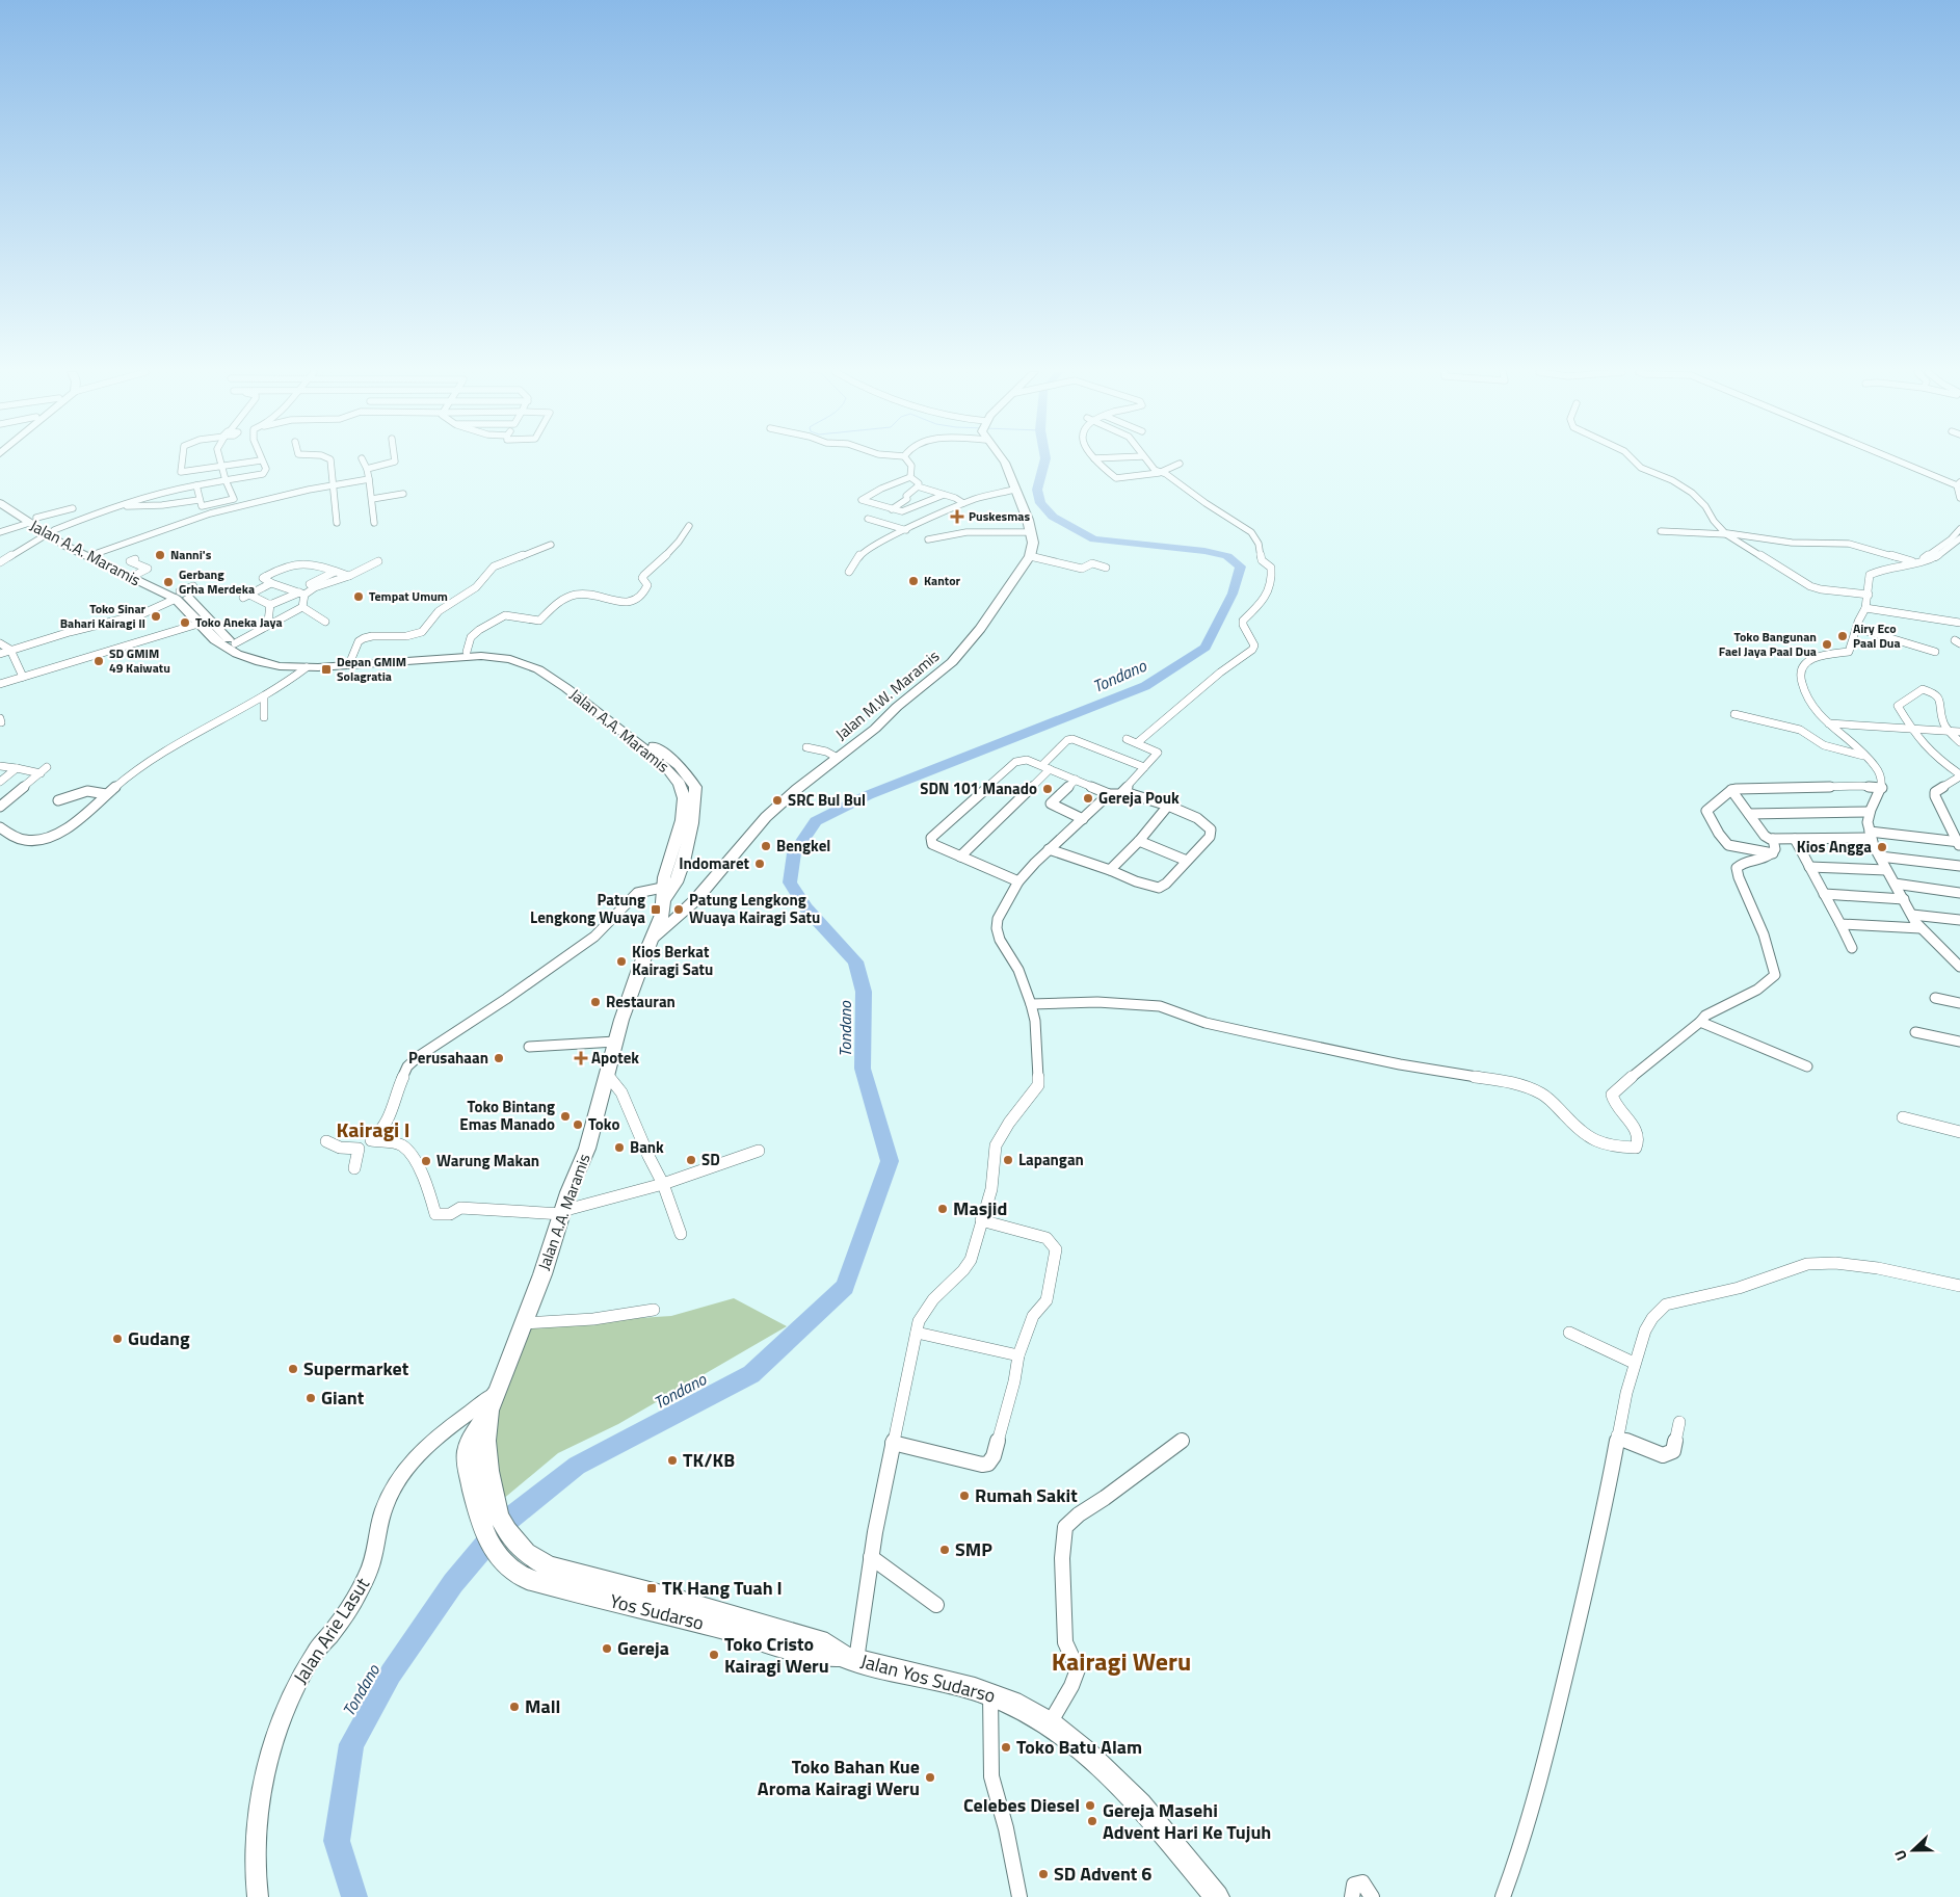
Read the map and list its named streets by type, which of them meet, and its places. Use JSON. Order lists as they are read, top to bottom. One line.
{"streets":{"highway":["Jalan A.A. Maramis","Jalan M.W. Maramis","Yos Sudarso","Jalan Yos Sudarso"],"main road":["Jalan Arie Lasut"]},"crossings":[["Jalan A.A. Maramis","Jalan M.W. Maramis"],["Jalan A.A. Maramis","Yos Sudarso"],["Jalan A.A. Maramis","Jalan Arie Lasut"],["Yos Sudarso","Jalan Arie Lasut"],["Yos Sudarso","Jalan Yos Sudarso"]],"districts":["Kairagi I","Kairagi Weru"],"water":["Tondano"],"places":{"health":["Puskesmas","Apotek"],"other":["Nanni's","Kantor","Gerbang Grha Merdeka","Tempat Umum","Toko Sinar Bahari Kairagi II","Toko Aneka Jaya","Airy Eco Paal Dua","Toko Bangunan Fael Jaya Paal Dua","SD GMIM 49 Kaiwatu","SDN 101 Manado","Gereja Pouk","SRC Bul Bul","Bengkel","Kios Angga","Indomaret","Patung Lengkong Wuaya Kairagi Satu","Kios Berkat Kairagi Satu","Restauran","Perusahaan","Toko Bintang Emas Manado","Toko","Bank","SD","Lapangan","Warung Makan","Masjid","Gudang","Supermarket","Giant","TK/KB","Rumah Sakit","SMP","Gereja","Toko Cristo Kairagi Weru","Mall","Toko Batu Alam","Toko Bahan Kue Aroma Kairagi Weru","Celebes Diesel","Gereja Masehi Advent Hari Ke Tujuh","SD Advent 6"],"transit":["Depan GMIM Solagratia","Patung Lengkong Wuaya","TK Hang Tuah I"]},"north":"left"}
